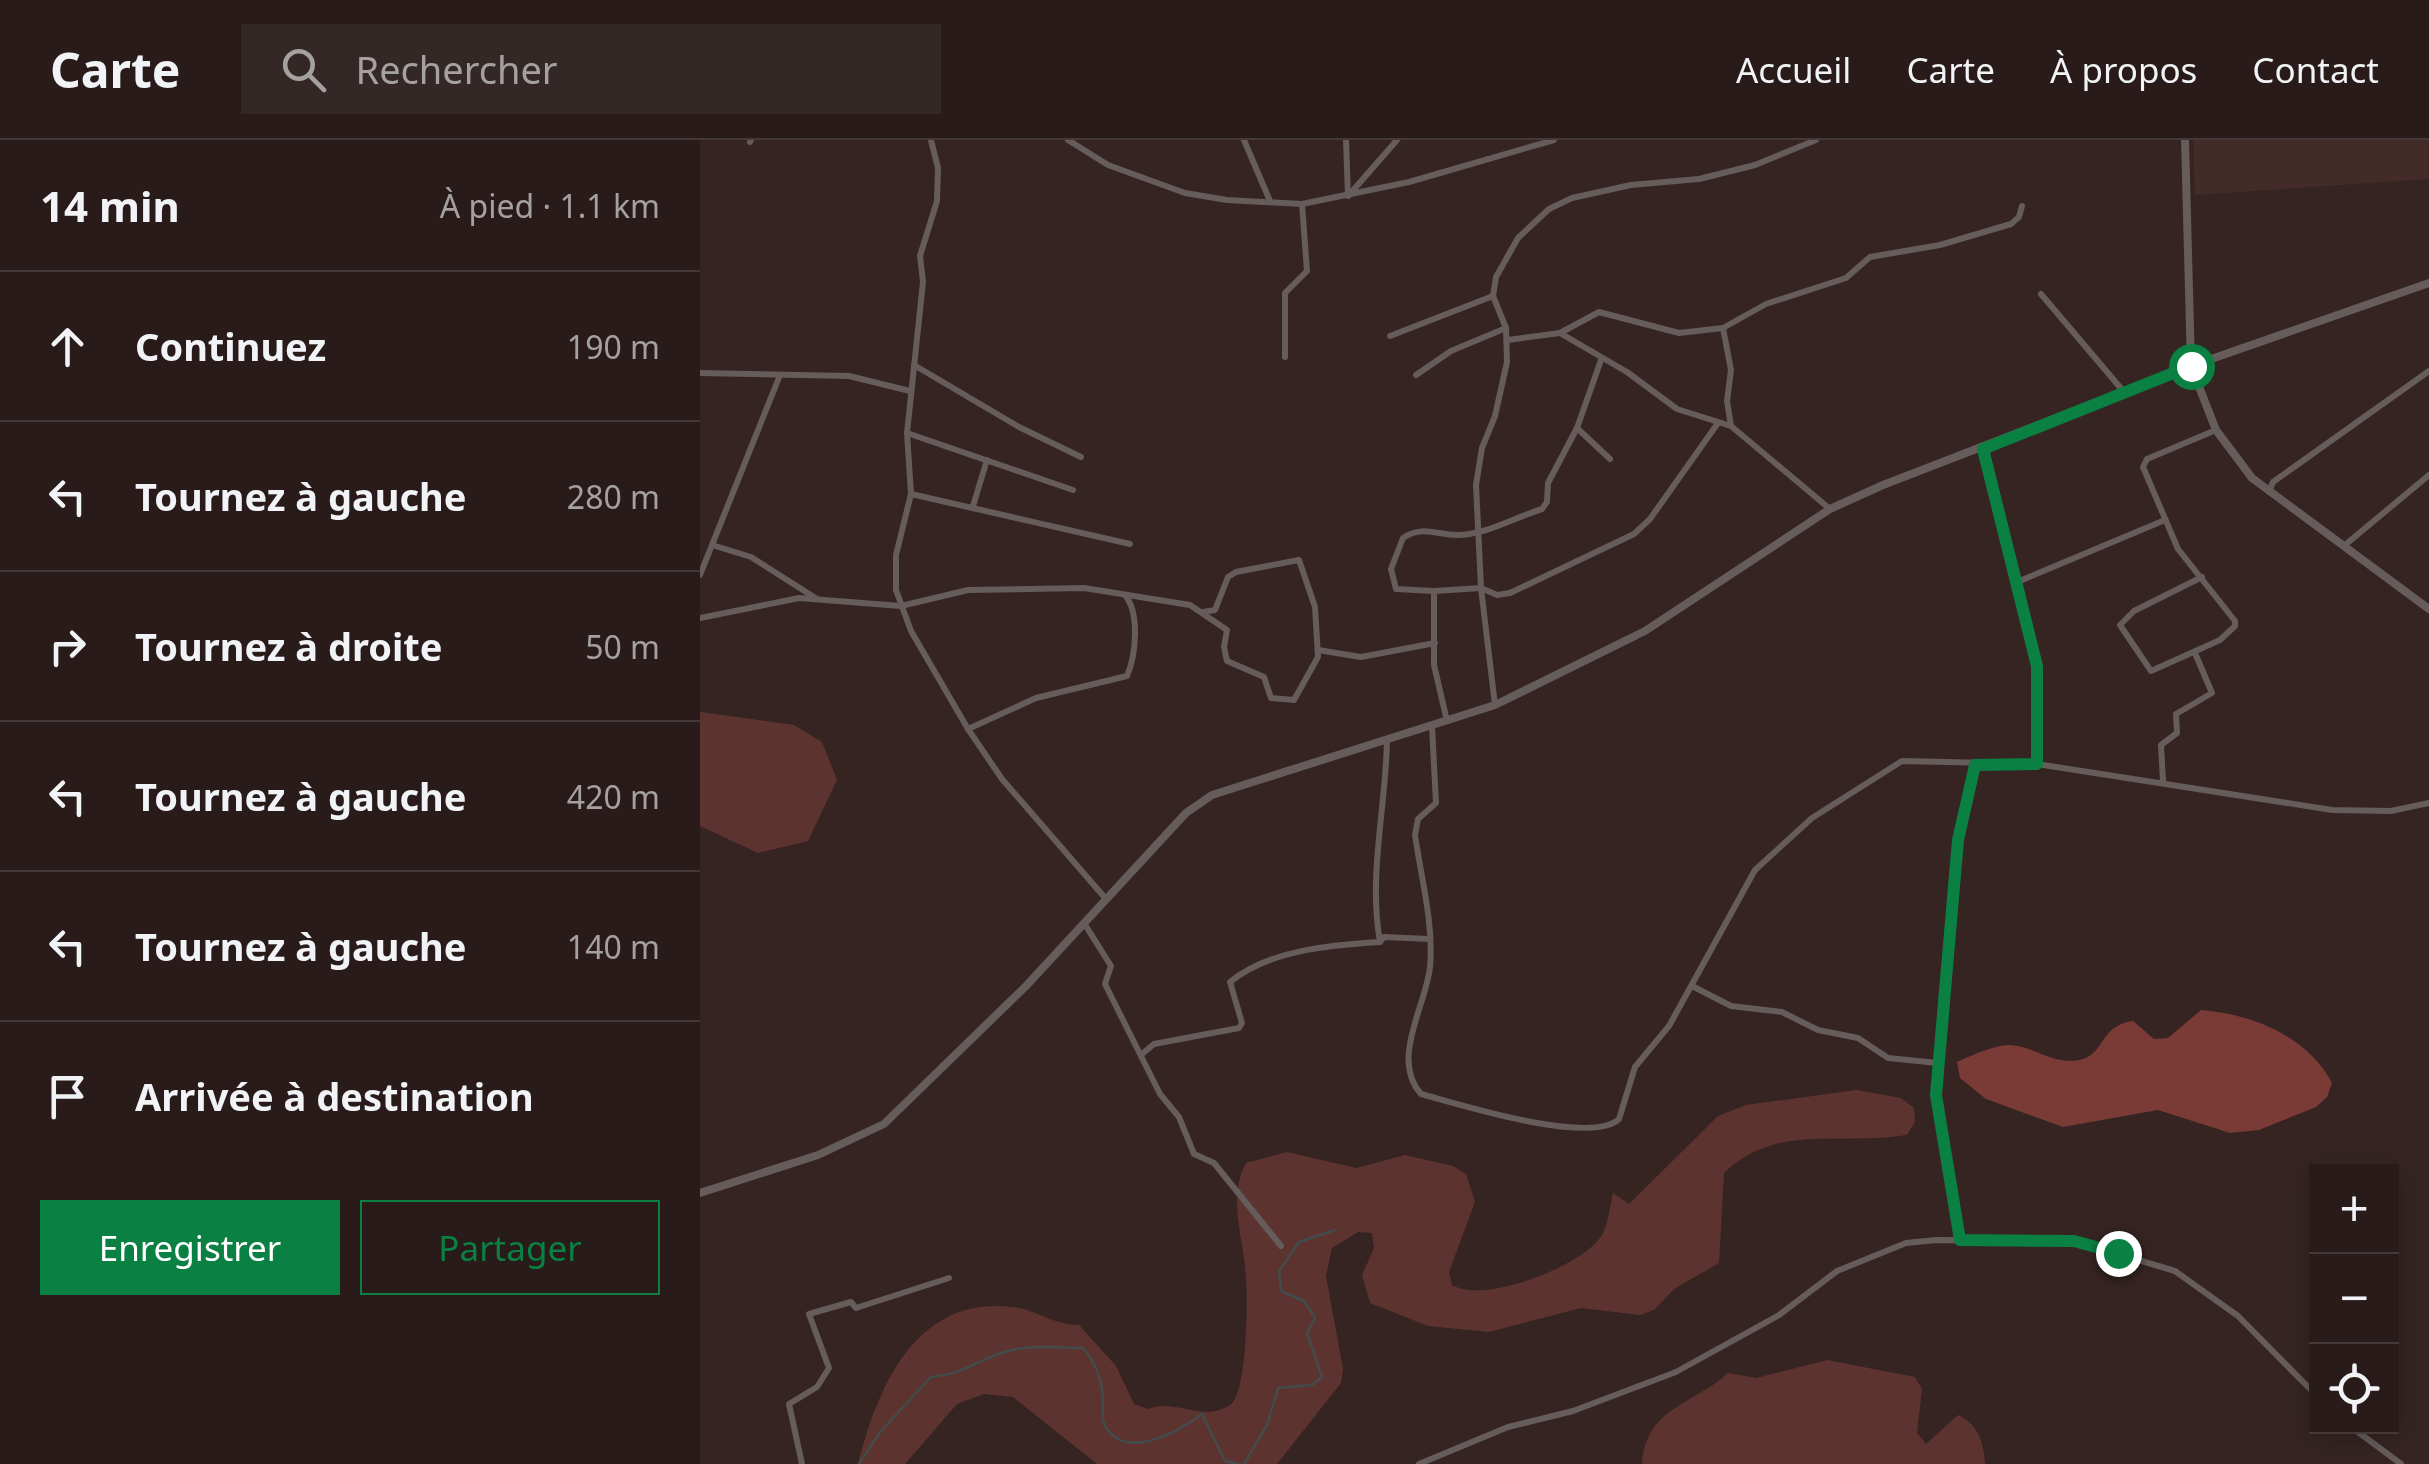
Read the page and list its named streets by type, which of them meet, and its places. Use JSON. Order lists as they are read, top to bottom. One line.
{"page":{"header":"Carte","search":"Rechercher","nav":["Accueil","Carte","À propos","Contact"],"heading":["14 min","À pied · 1.1 km"],"list":[["Continuez","190 m"],["Tournez à gauche","280 m"],["Tournez à droite","50 m"],["Tournez à gauche","420 m"],["Tournez à gauche","140 m"],"Arrivée à destination"],"map_buttons":["+","−"],"buttons":["Enregistrer","Partager"]}}
